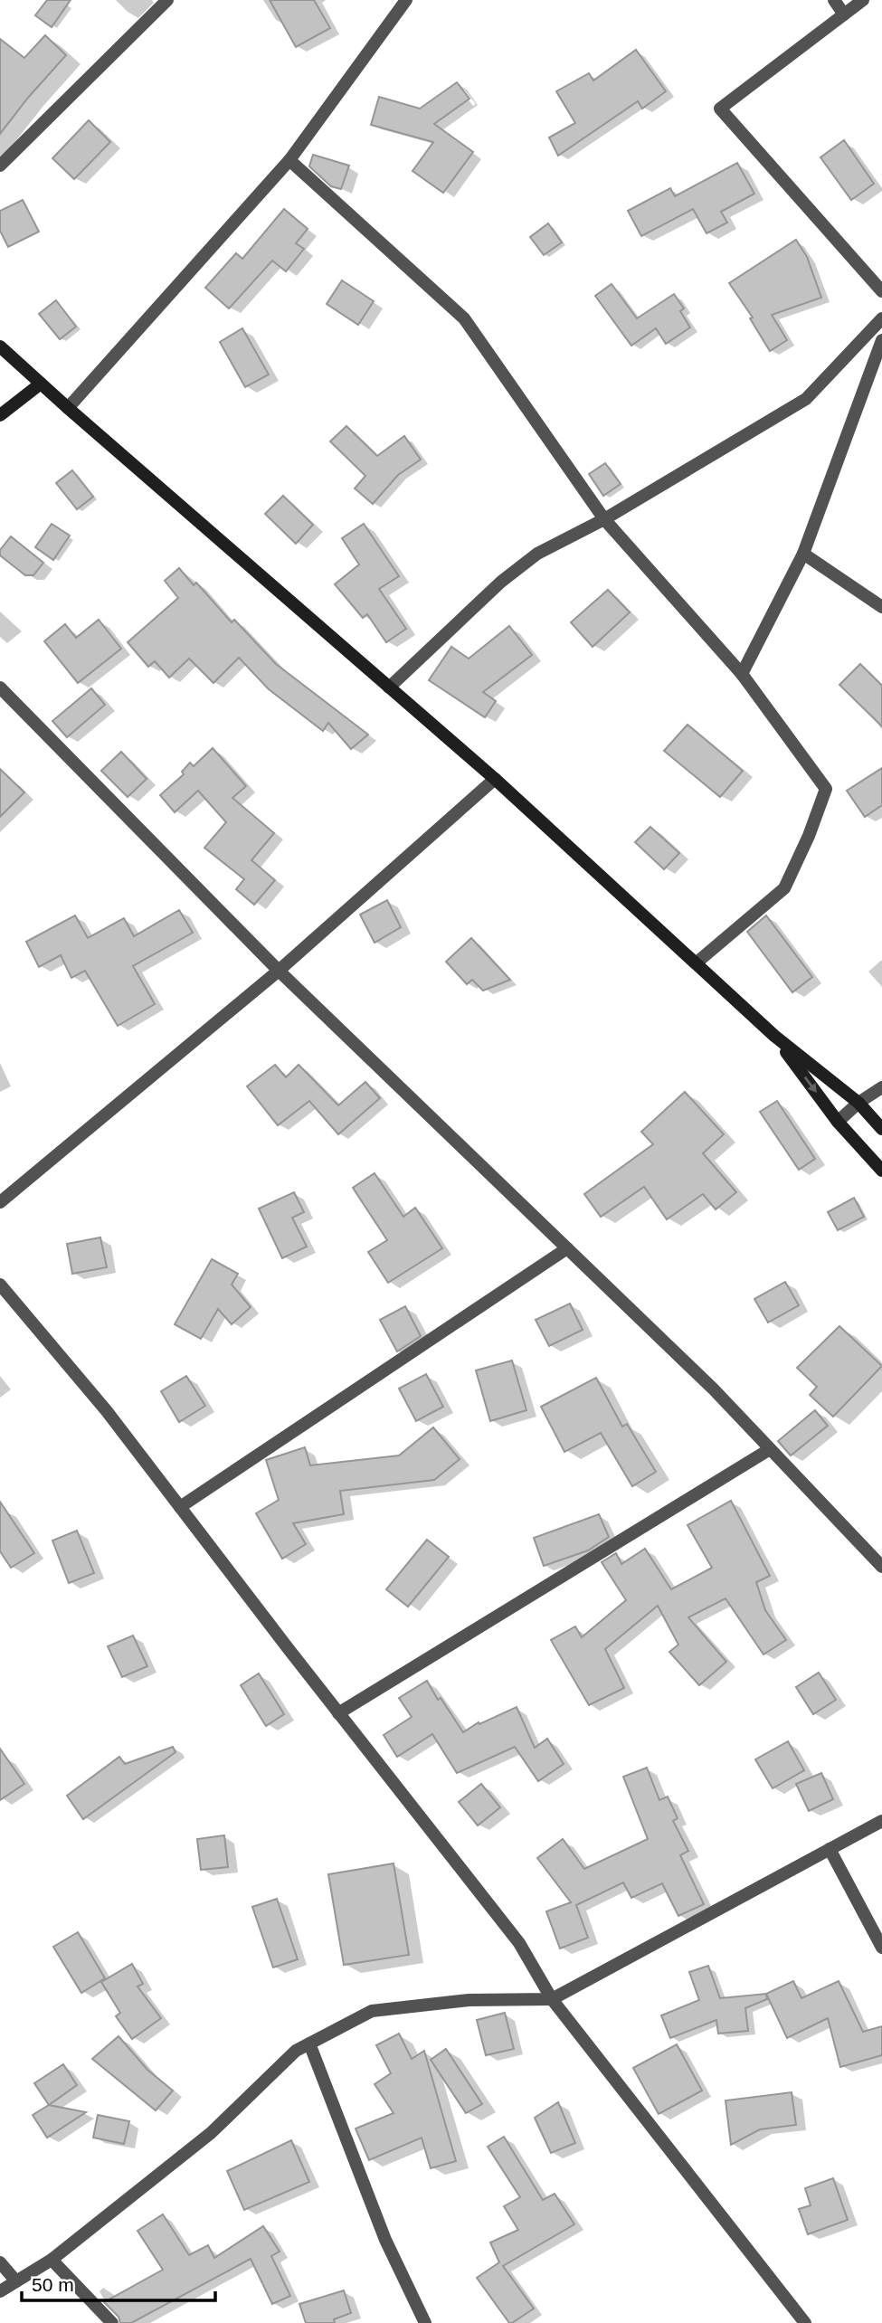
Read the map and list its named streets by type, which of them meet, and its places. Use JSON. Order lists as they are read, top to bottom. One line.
{"scale_bar":"50 m"}
